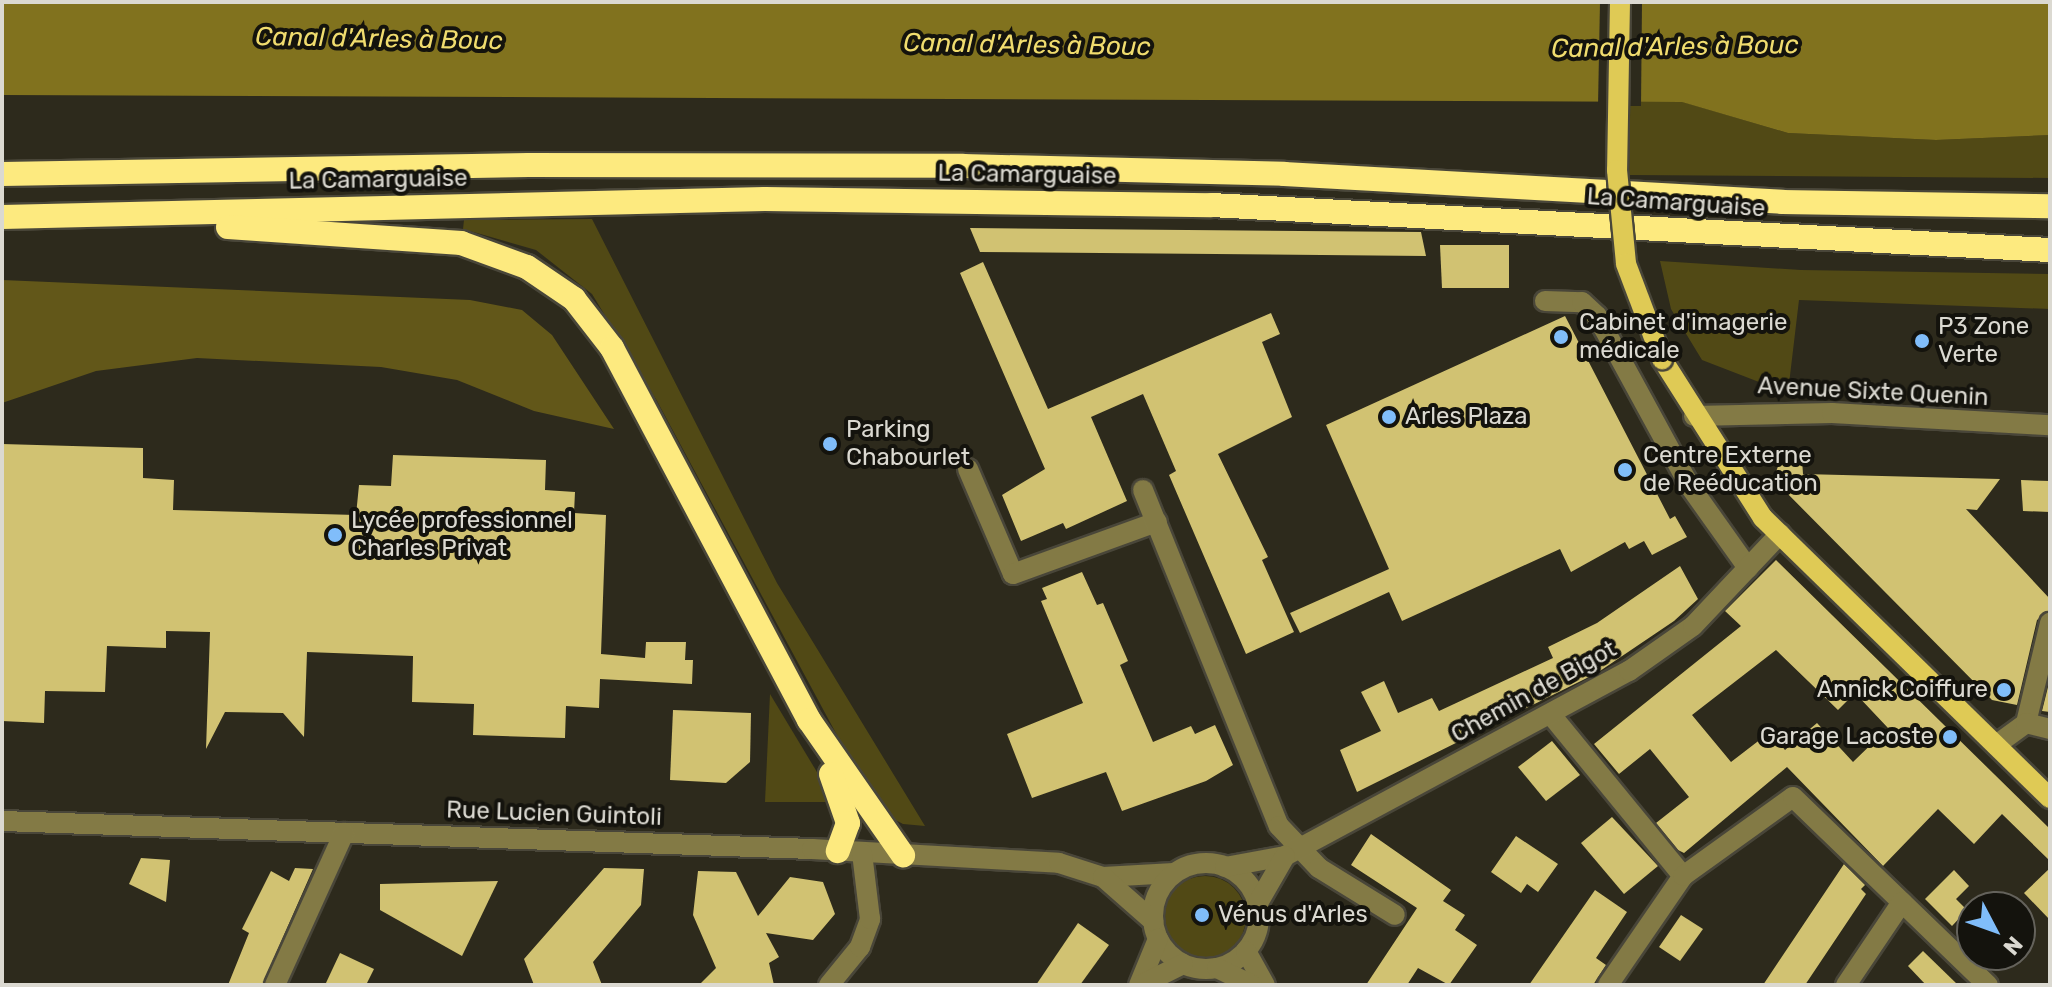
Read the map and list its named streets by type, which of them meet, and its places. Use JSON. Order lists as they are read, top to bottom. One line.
{"streets":{"highway":["La Camarguaise"],"street":["Avenue Sixte Quenin","Chemin de Bigot","Rue Lucien Guintoli"]},"crossings":[["Chemin de Bigot","Rue Lucien Guintoli"]],"water":["Canal d'Arles à Bouc"],"places":["Cabinet d'imagerie médicale","P3 Zone Verte","Arles Plaza","Parking Chabourlet","Centre Externe de Reéducation","Lycée professionnel Charles Privat","Annick Coiffure","Garage Lacoste","Vénus d'Arles"],"north":"bottom right"}
